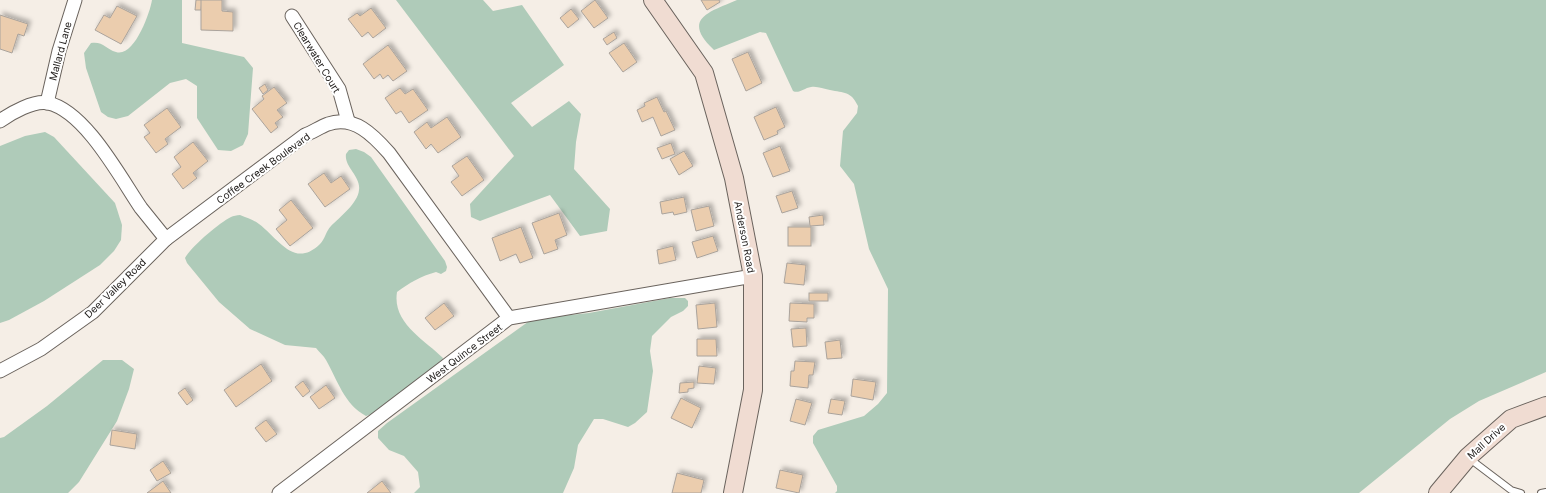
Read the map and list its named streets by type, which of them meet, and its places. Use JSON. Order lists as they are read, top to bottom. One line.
{"streets":{"street":["Mallard Lane","Clearwater Court","Coffee Creek Boulevard","Anderson Road","Deer Valley Road","West Quince Street","Mall Drive"]},"crossings":[["Clearwater Court","Coffee Creek Boulevard"],["Coffee Creek Boulevard","Deer Valley Road"],["Anderson Road","West Quince Street"]]}
